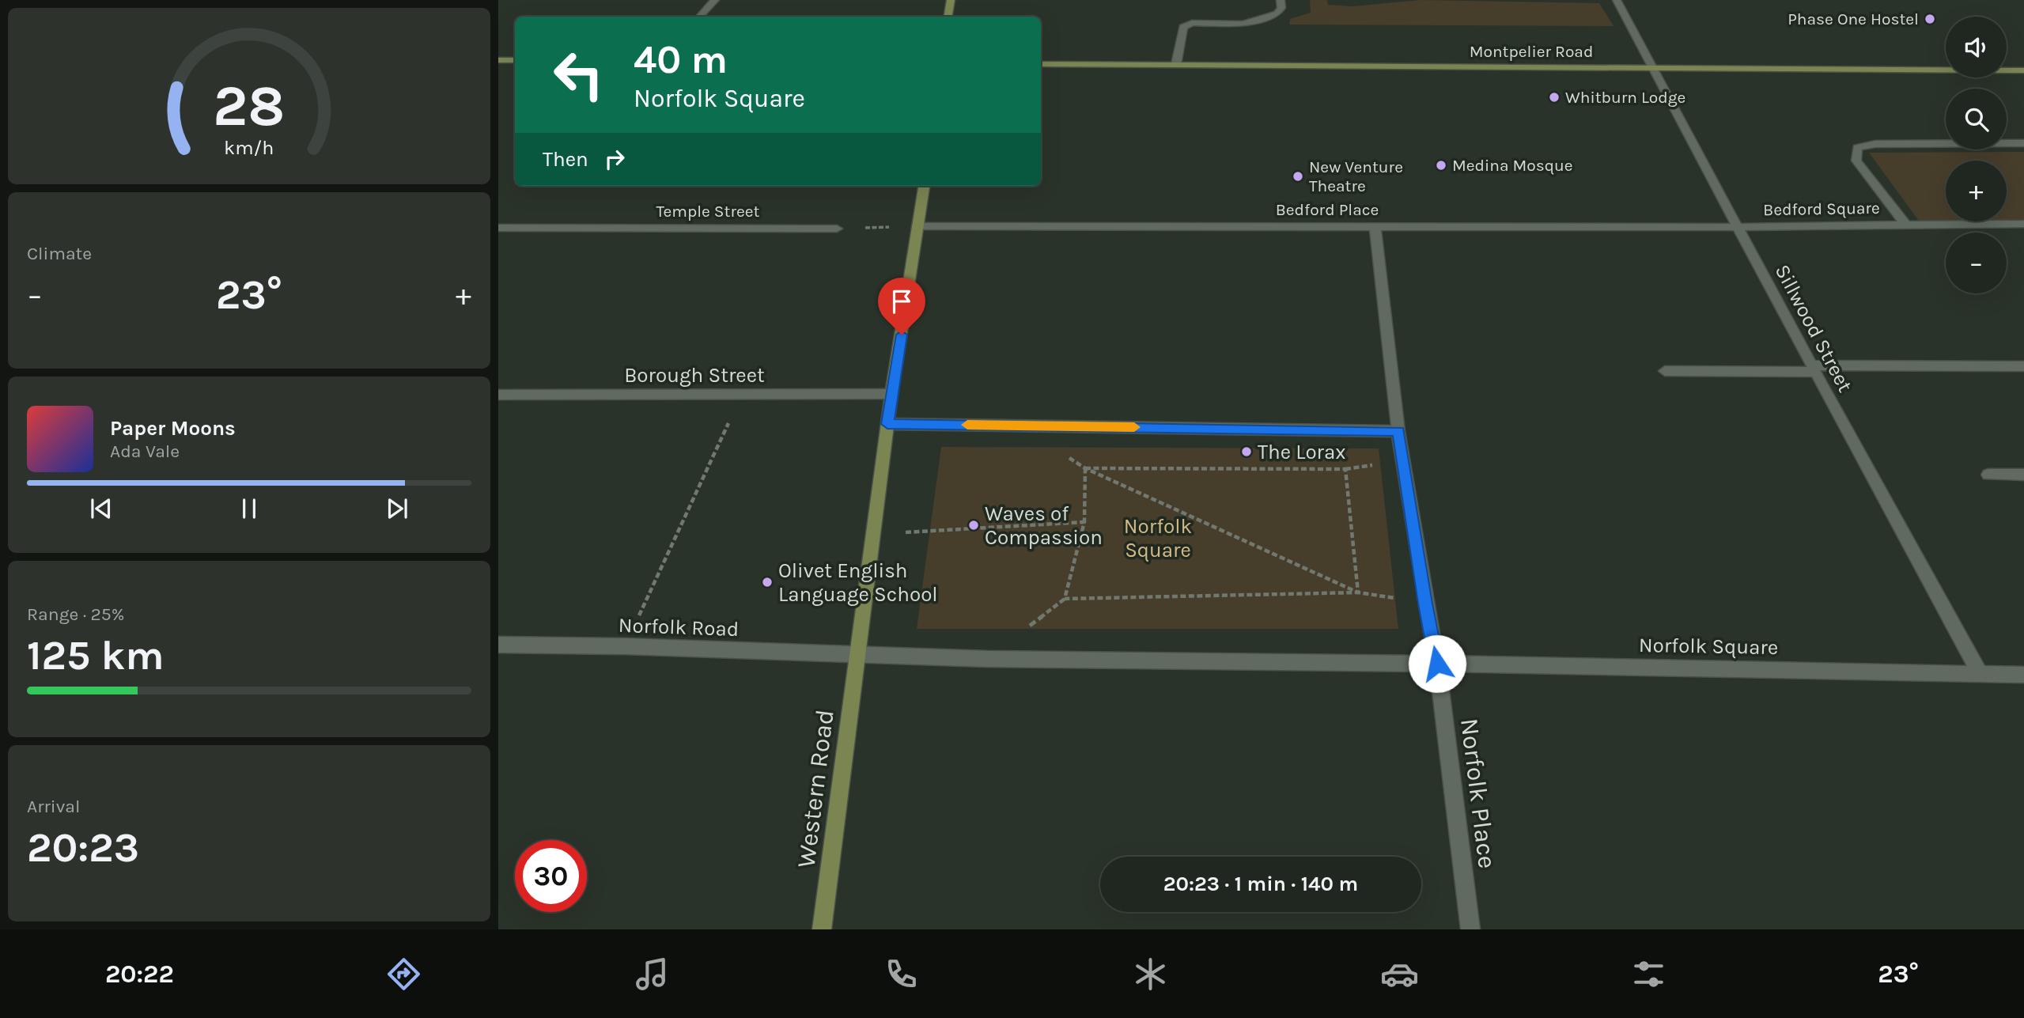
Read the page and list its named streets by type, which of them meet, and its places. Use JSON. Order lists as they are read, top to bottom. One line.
{"streets":{"main road":["Montpelier Road","Western Road"],"street":["Bedford Square","Bedford Place","Temple Street","Sillwood Street","Borough Street","Norfolk Road","Norfolk Square","Norfolk Place"]},"crossings":[["Montpelier Road","Sillwood Street"],["Bedford Square","Bedford Place"],["Bedford Square","Sillwood Street"],["Bedford Place","Sillwood Street"],["Sillwood Street","Norfolk Square"],["Norfolk Road","Norfolk Square"],["Norfolk Road","Western Road"],["Norfolk Square","Western Road"],["Norfolk Square","Norfolk Place"]],"parks":["Norfolk Square"],"places":["Phase One Hostel","Whitburn Lodge","Medina Mosque","New Venture Theatre","The Lorax","Waves of Compassion","Olivet English Language School"],"page":{"map_buttons":["+","−"],"turn":["40 m","Norfolk Square"],"then":"Then","tile":["Climate",["Range · 25%","125 km"],["Arrival","20:23"]],"heat":["−","23°","+"],"song":["Paper Moons","Ada Vale"],"limit":"30","trip":"20:23 · 1 min · 140 m","tabs":["20:22","23°"],"gauge":["28","km/h"]}}
